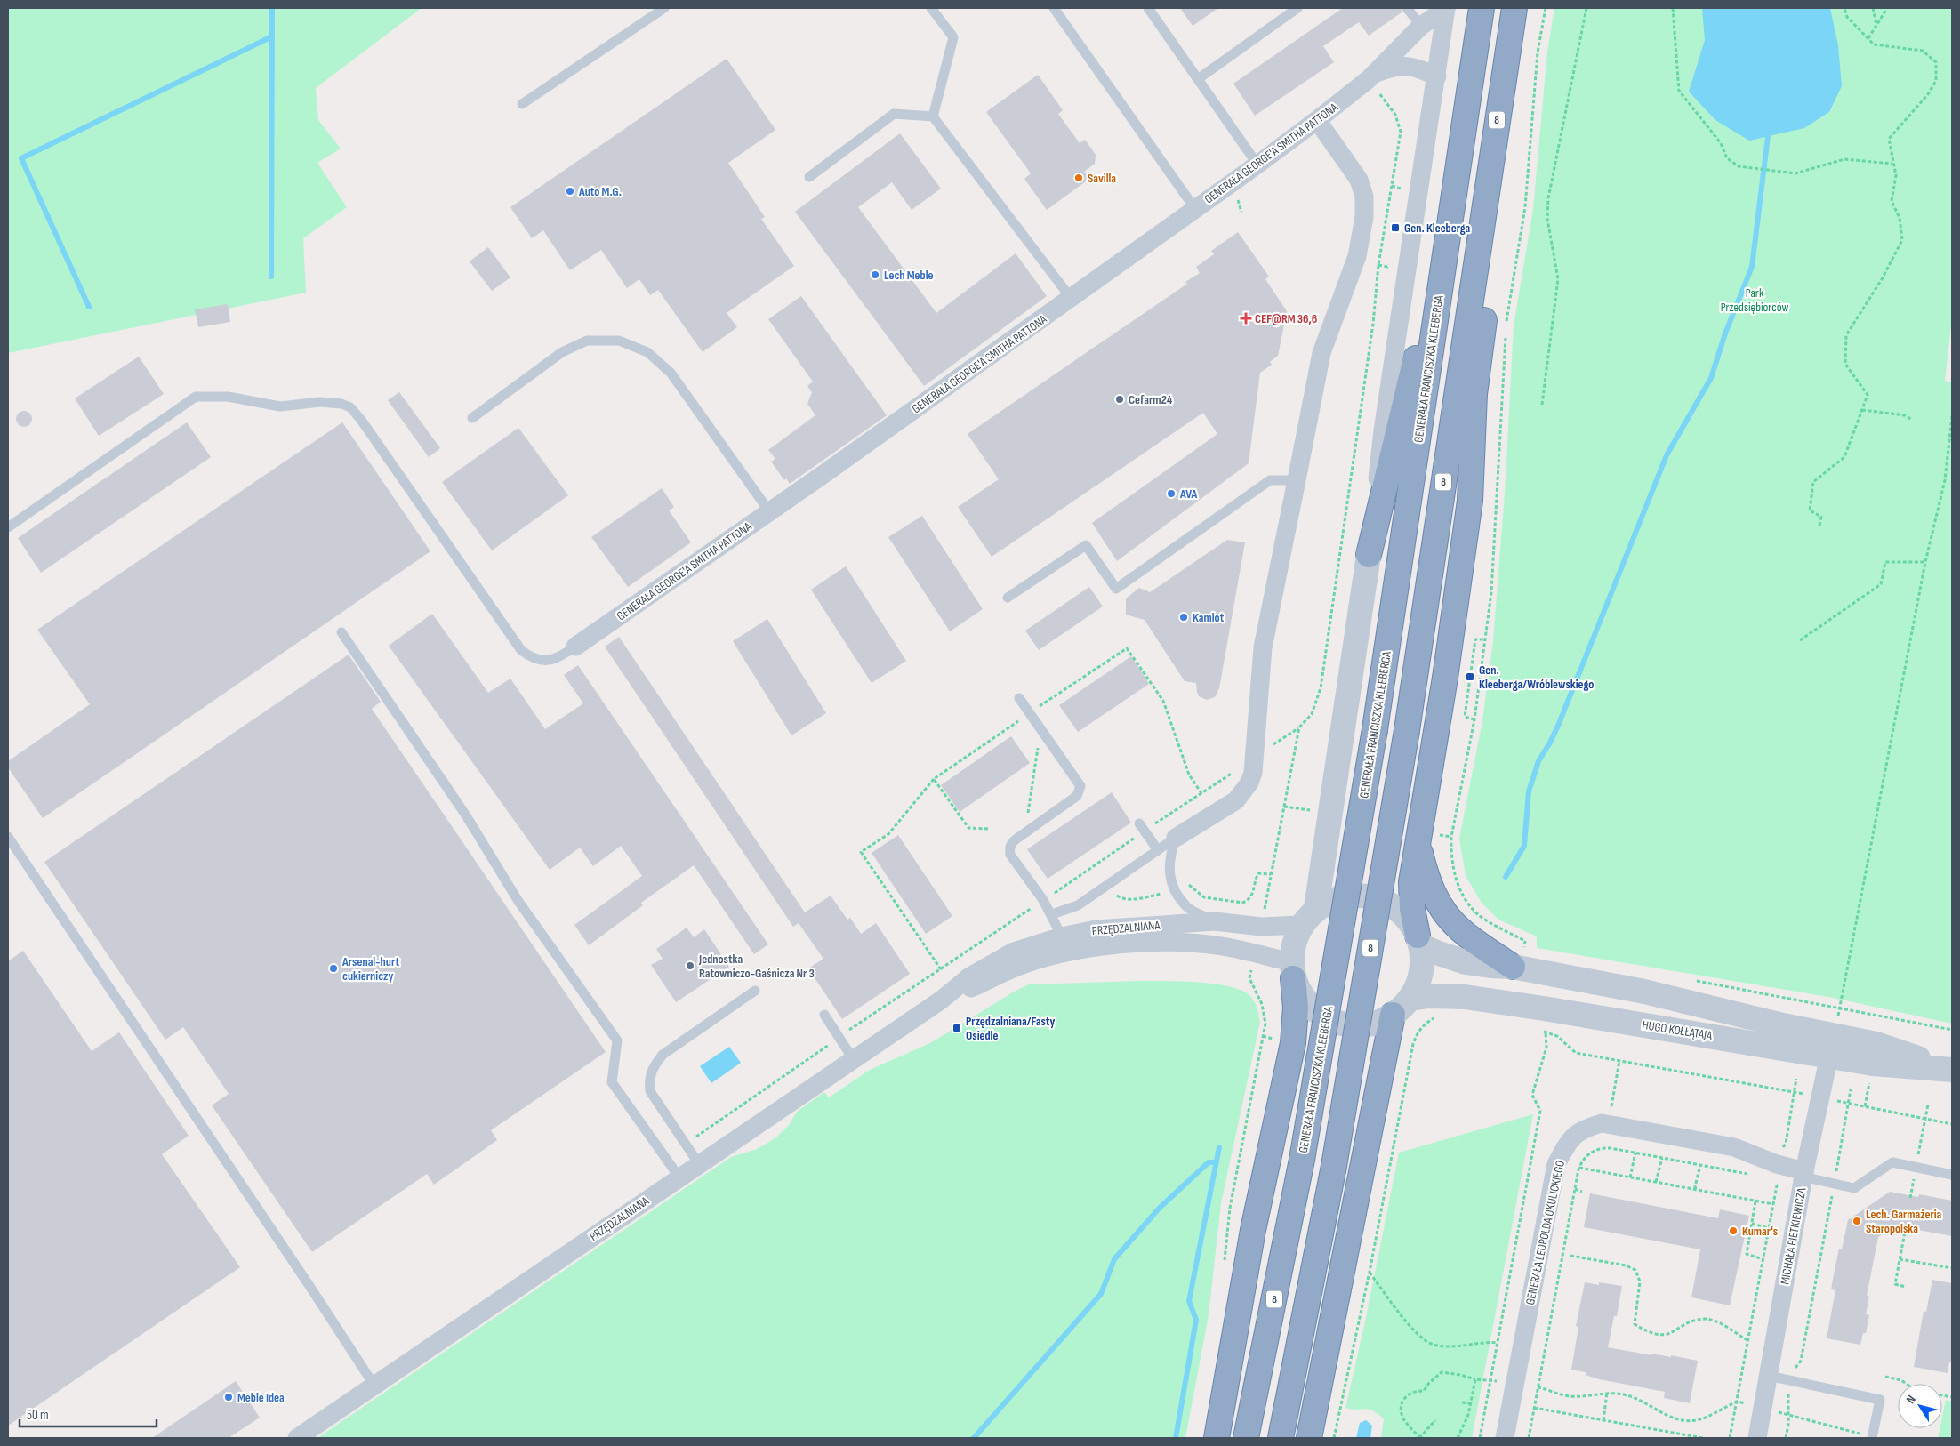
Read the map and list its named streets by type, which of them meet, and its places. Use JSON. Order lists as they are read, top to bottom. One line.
{"streets":{"highway":["8","GENERAŁA FRANCISZKA KLEEBERGA"],"street":["GENERAŁA GEORGE'A SMITHA PATTONA","PRZĘDZALNIANA","HUGO KOŁŁĄTAJA","GENERAŁA LEOPOLDA OKULICKIEGO","MICHAŁA PIETKIEWICZA"]},"crossings":[["PRZĘDZALNIANA","HUGO KOŁŁĄTAJA"],["HUGO KOŁŁĄTAJA","MICHAŁA PIETKIEWICZA"],["GENERAŁA LEOPOLDA OKULICKIEGO","MICHAŁA PIETKIEWICZA"]],"parks":["Park Przedsiębiorców"],"places":{"other":["Savilla","Auto M.G.","Lech Meble","Cefarm24","AVA","Kamlot","Jednostka Ratowniczo-Gaśnicza Nr 3","Arsenal-hurt cukierniczy","Lech. Garmażeria Staropolska","Kumar's","Meble Idea"],"transit":["Gen. Kleeberga","Gen. Kleeberga/Wróblewskiego","Przędzalniana/Fasty Osiedle"],"health":["CEF@RM 36,6"]},"scale_bar":"50 m","north":"top left"}
